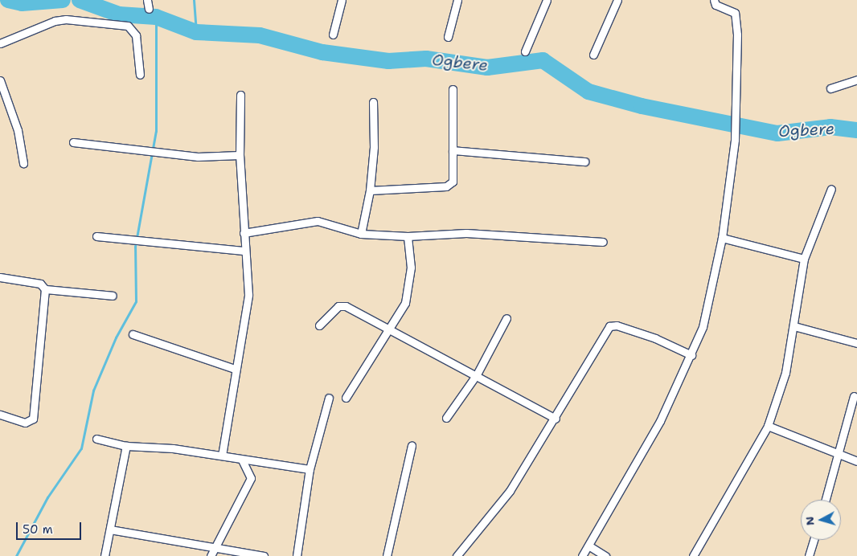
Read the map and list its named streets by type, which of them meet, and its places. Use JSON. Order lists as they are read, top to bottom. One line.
{"water":["Ogbere"],"scale_bar":"50 m","north":"left"}
